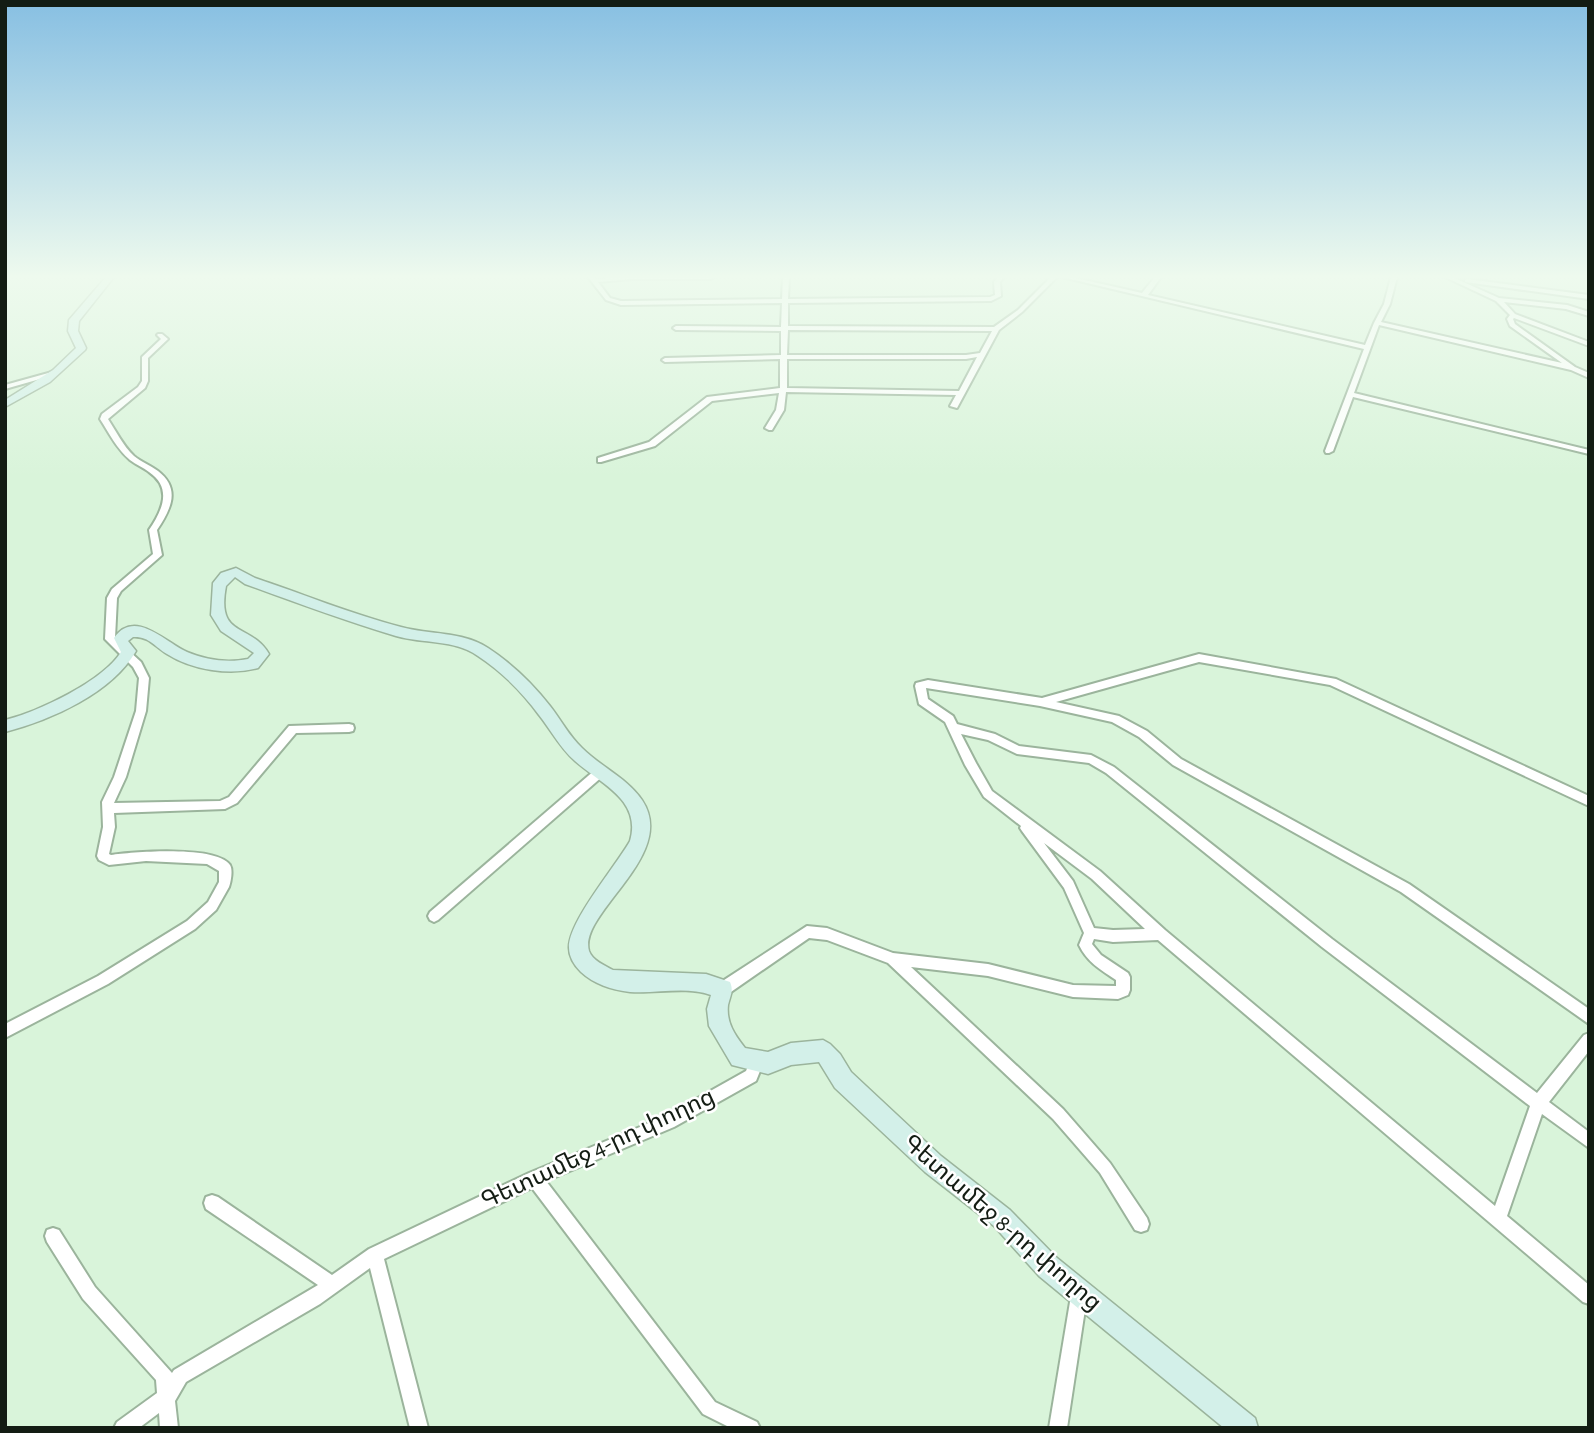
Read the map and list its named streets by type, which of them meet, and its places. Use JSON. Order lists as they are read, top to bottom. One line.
{"streets":{"street":["Գետամեջ 4-րդ փողոց","Գետամեջ 8-րդ փողոց"]},"crossings":[["Գետամեջ 4-րդ փողոց","Գետամեջ 8-րդ փողոց"]]}
